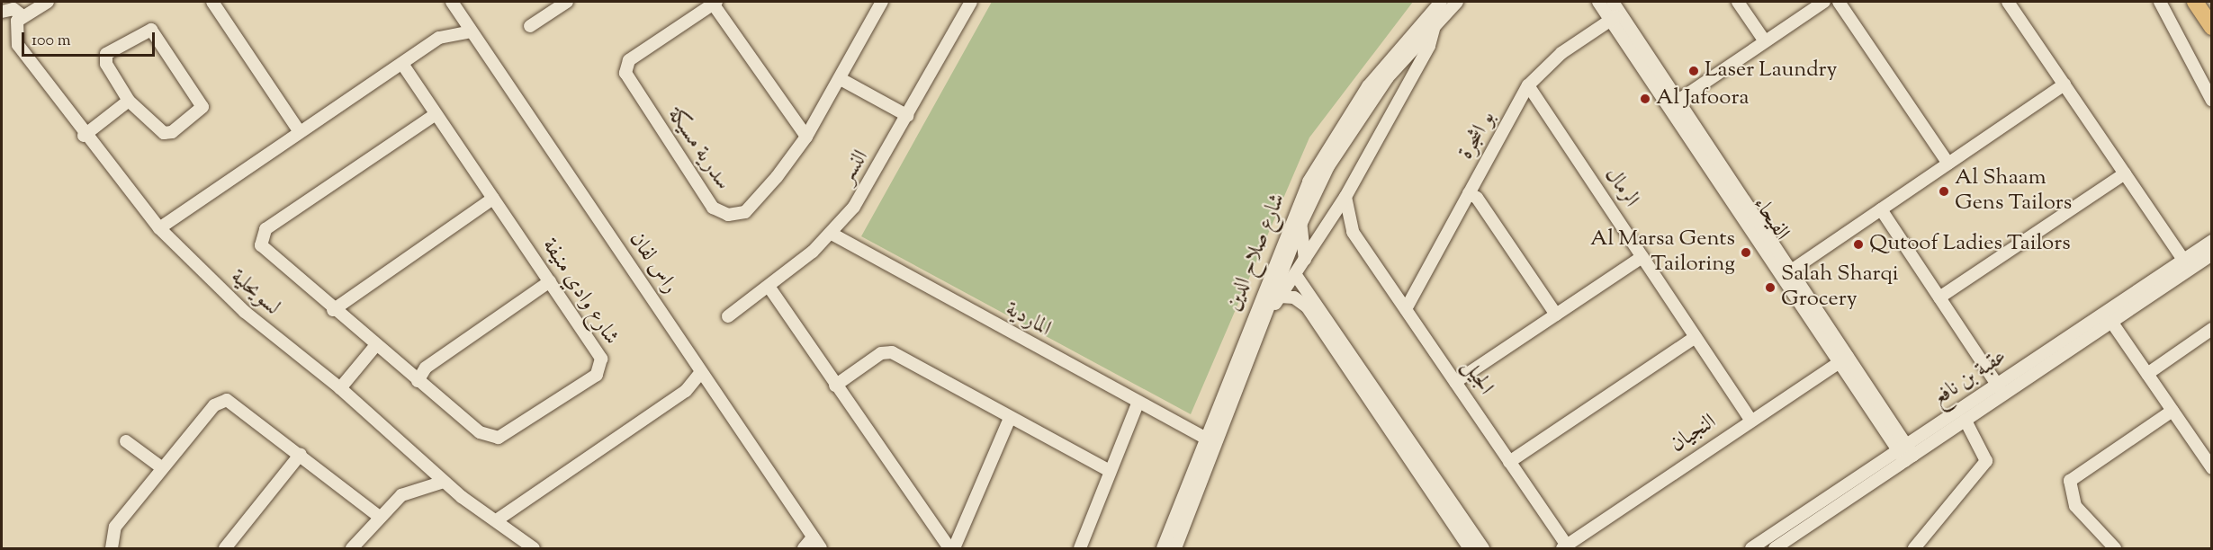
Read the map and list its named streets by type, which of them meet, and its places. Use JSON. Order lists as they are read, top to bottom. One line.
{"streets":{"street":["بو اشجرة","سدرية مسيكة","النسر","الرمال","الفيحاء","شارع صلاح الدين","راس لفان","شارع وادي منيفة","لسويحلية","الماردية","الجيل","عقبة بن نافع","النجيان"]},"crossings":[["بو اشجرة","الرمال"],["بو اشجرة","الفيحاء"],["بو اشجرة","الجيل"],["النسر","الماردية"],["الرمال","النجيان"],["الفيحاء","عقبة بن نافع"],["الفيحاء","النجيان"],["شارع صلاح الدين","الماردية"],["شارع صلاح الدين","الجيل"],["الجيل","النجيان"]],"places":["Laser Laundry","Al Jafoora","Al Shaam Gens Tailors","Qutoof Ladies Tailors","Al Marsa Gents Tailoring","Salah Sharqi Grocery"],"scale_bar":"100 m"}
